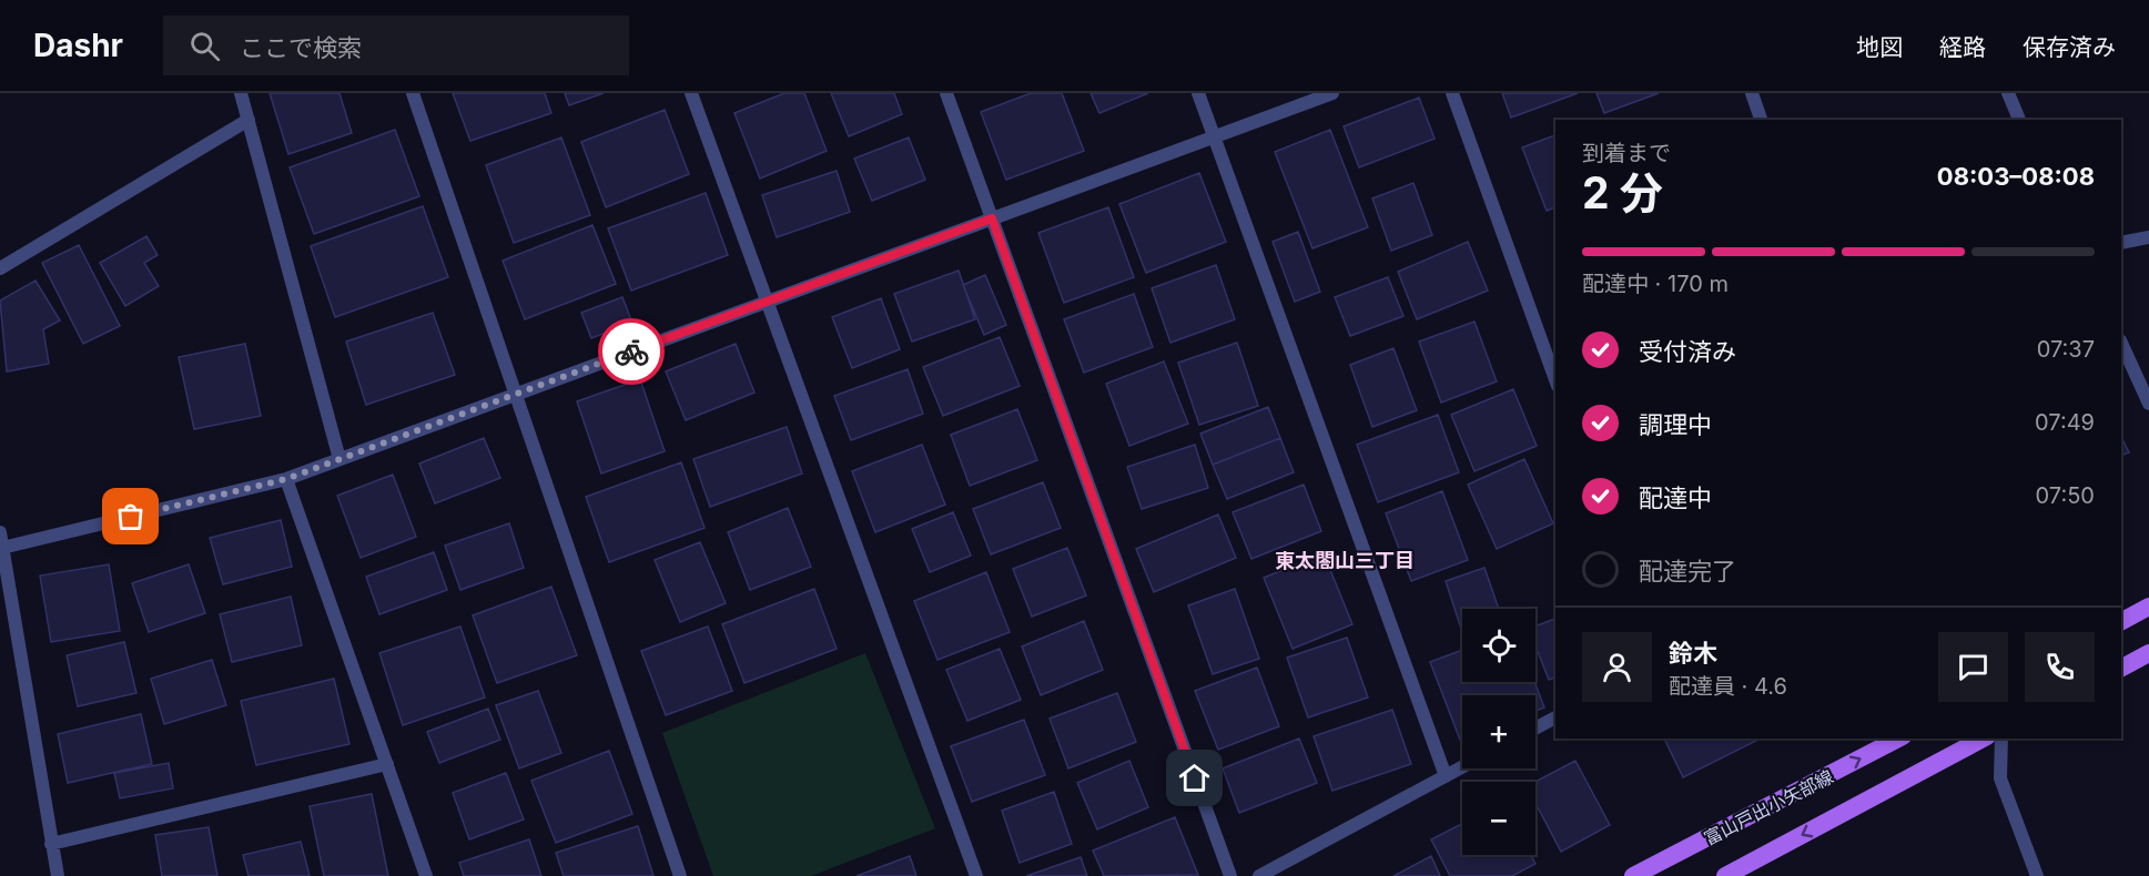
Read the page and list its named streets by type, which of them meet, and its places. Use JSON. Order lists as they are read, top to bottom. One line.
{"streets":{"main road":["富山戸出小矢部線"]},"districts":["東太閤山三丁目"],"page":{"header":"Dashr","search":"ここで検索","nav":["地図","経路","保存済み"],"heading":["2 分","到着まで","08:03–08:08"],"panel":["鈴木","配達員 · 4.6"],"bar":"配達中 · 170 m","list":[["受付済み","07:37"],["調理中","07:49"],["配達中","07:50"],"配達完了"],"map_buttons":["+","−"]}}
